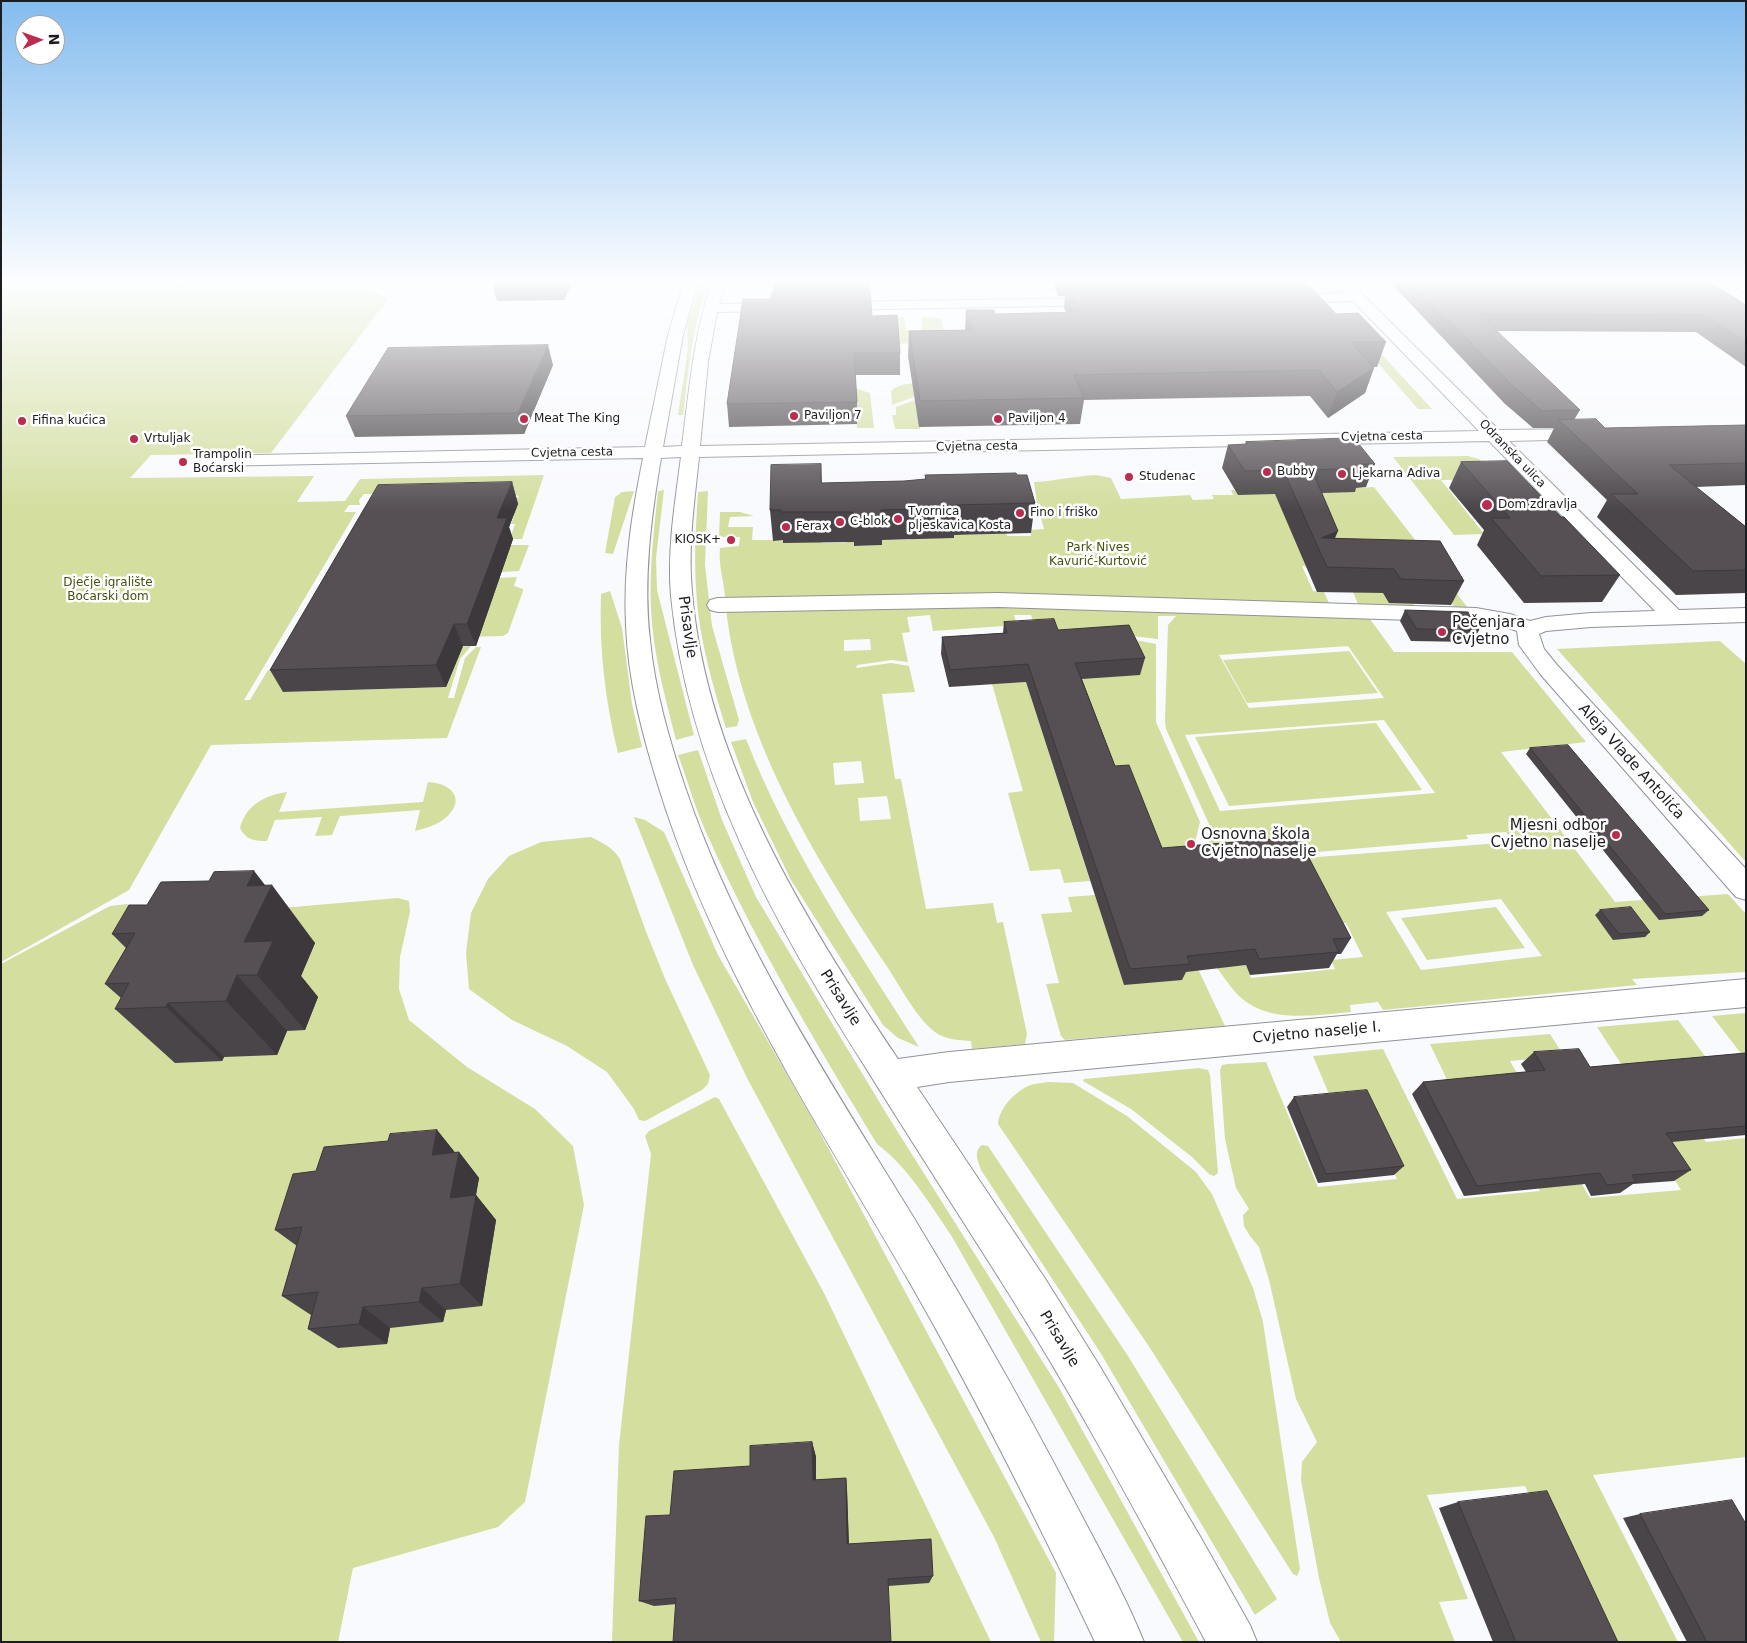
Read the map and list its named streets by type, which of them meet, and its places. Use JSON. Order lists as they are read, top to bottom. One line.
{"streets":{"street":["Cvjetna cesta","Odranska ulica","Prisavlje","Aleja Vlade Antolića","Cvjetno naselje I."]},"crossings":[["Cvjetna cesta","Odranska ulica"],["Cvjetna cesta","Prisavlje"],["Prisavlje","Cvjetno naselje I."]],"parks":["Park Nives Kavurić-Kurtović","Dječje igralište Boćarski dom"],"places":["Paviljon 7","Meat The King","Paviljon 4","Fifina kućica","Vrtuljak","Trampolin Boćarski","Bubby","Ljekarna Adiva","Studenac","Dom zdravlja","Fino i friško","Tvornica pljeskavica Kosta","C-blok","Ferax","KIOSK+","Pečenjara Cvjetno","Mjesni odbor Cvjetno naselje","Osnovna škola Cvjetno naselje"],"north":"right"}
